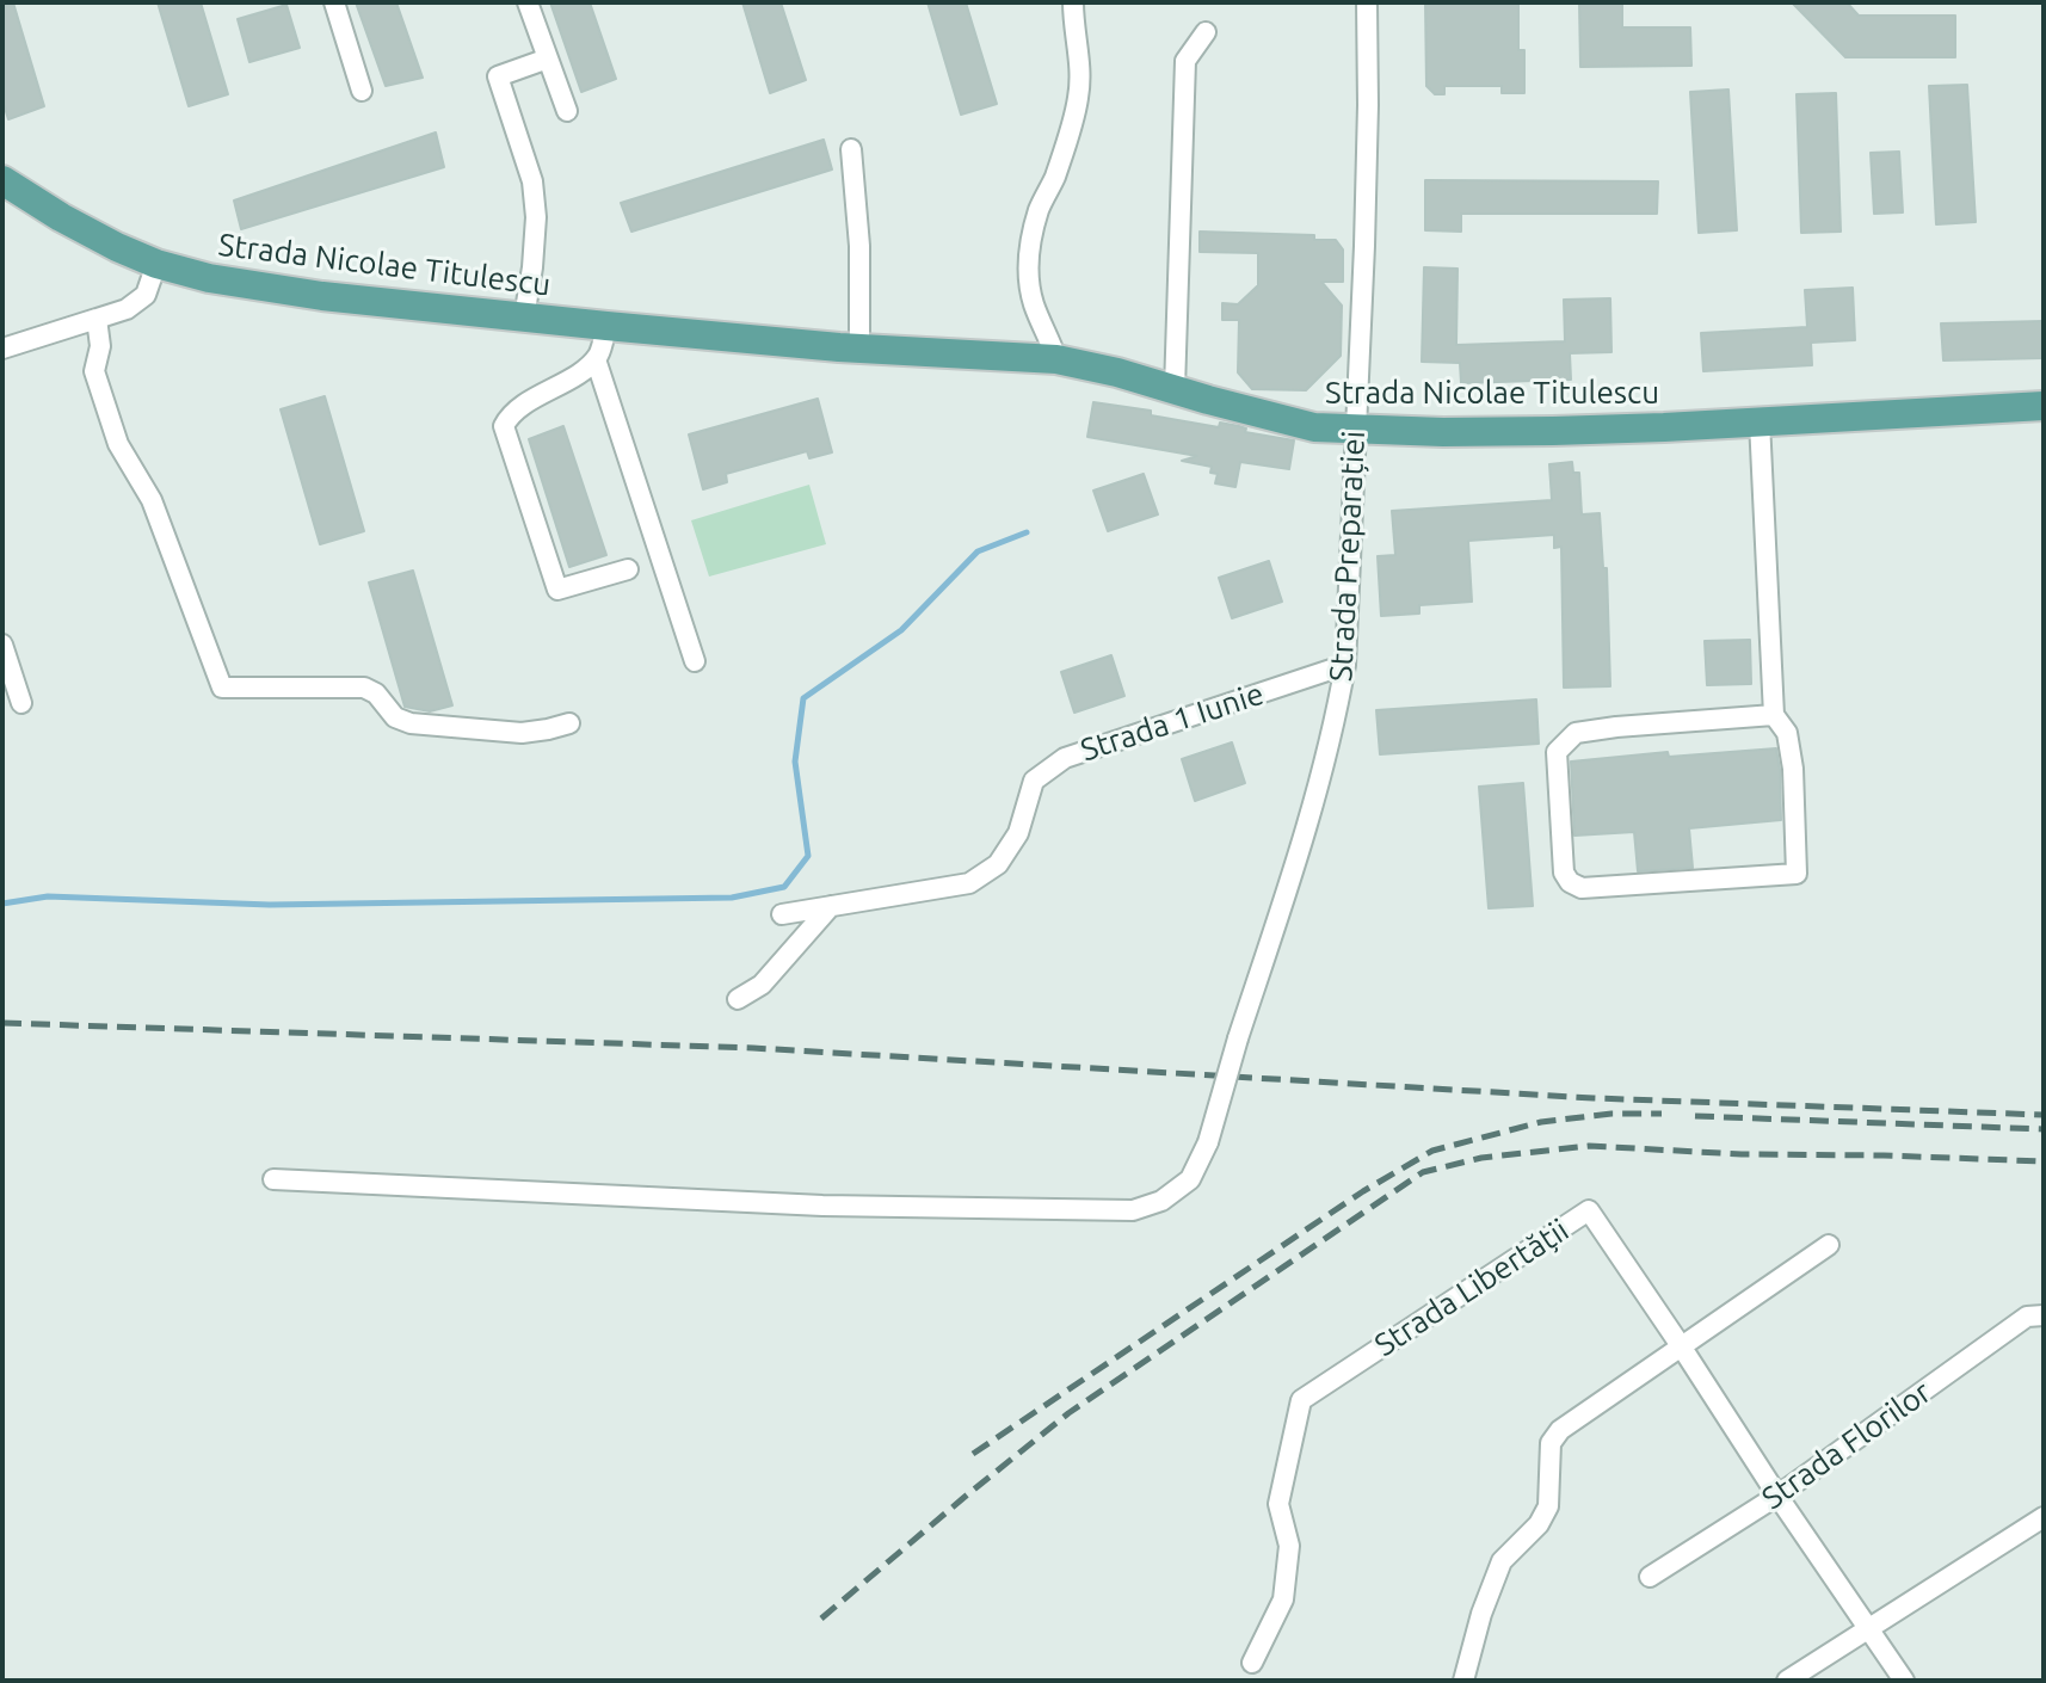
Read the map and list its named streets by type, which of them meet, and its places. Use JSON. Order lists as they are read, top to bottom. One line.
{"streets":{"main road":["Strada Nicolae Titulescu"],"street":["Strada Preparației","Strada 1 Iunie","Strada Libertății","Strada Florilor"]},"crossings":[["Strada Nicolae Titulescu","Strada Preparației"],["Strada Preparației","Strada 1 Iunie"],["Strada Libertății","Strada Florilor"]]}
